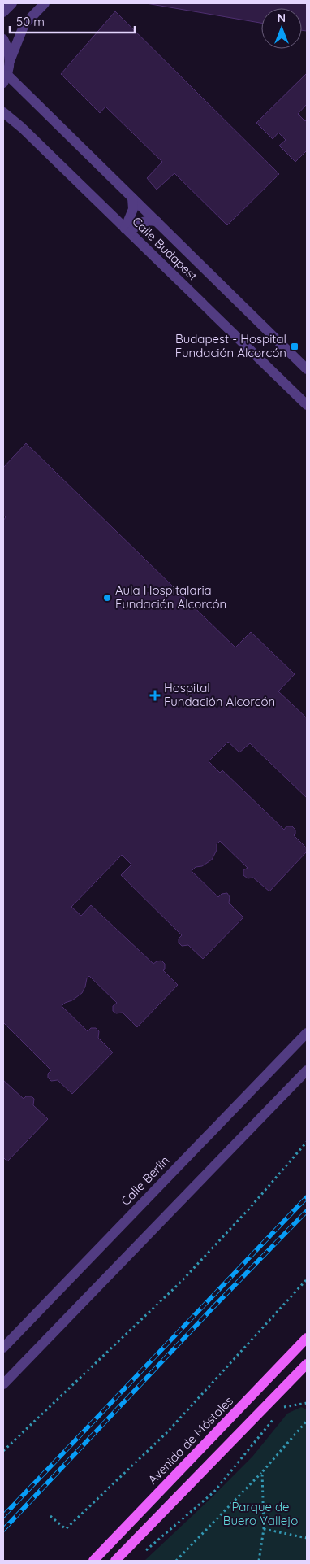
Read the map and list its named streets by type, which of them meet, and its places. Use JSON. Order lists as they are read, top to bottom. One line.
{"streets":{"main road":["Avenida de Móstoles"],"street":["Calle Budapest","Calle Berlín"]},"parks":["Parque de Buero Vallejo"],"places":{"transit":["Budapest - Hospital Fundación Alcorcón"],"other":["Aula Hospitalaria Fundación Alcorcón"],"health":["Hospital Fundación Alcorcón"]},"scale_bar":"50 m","north":"top"}
